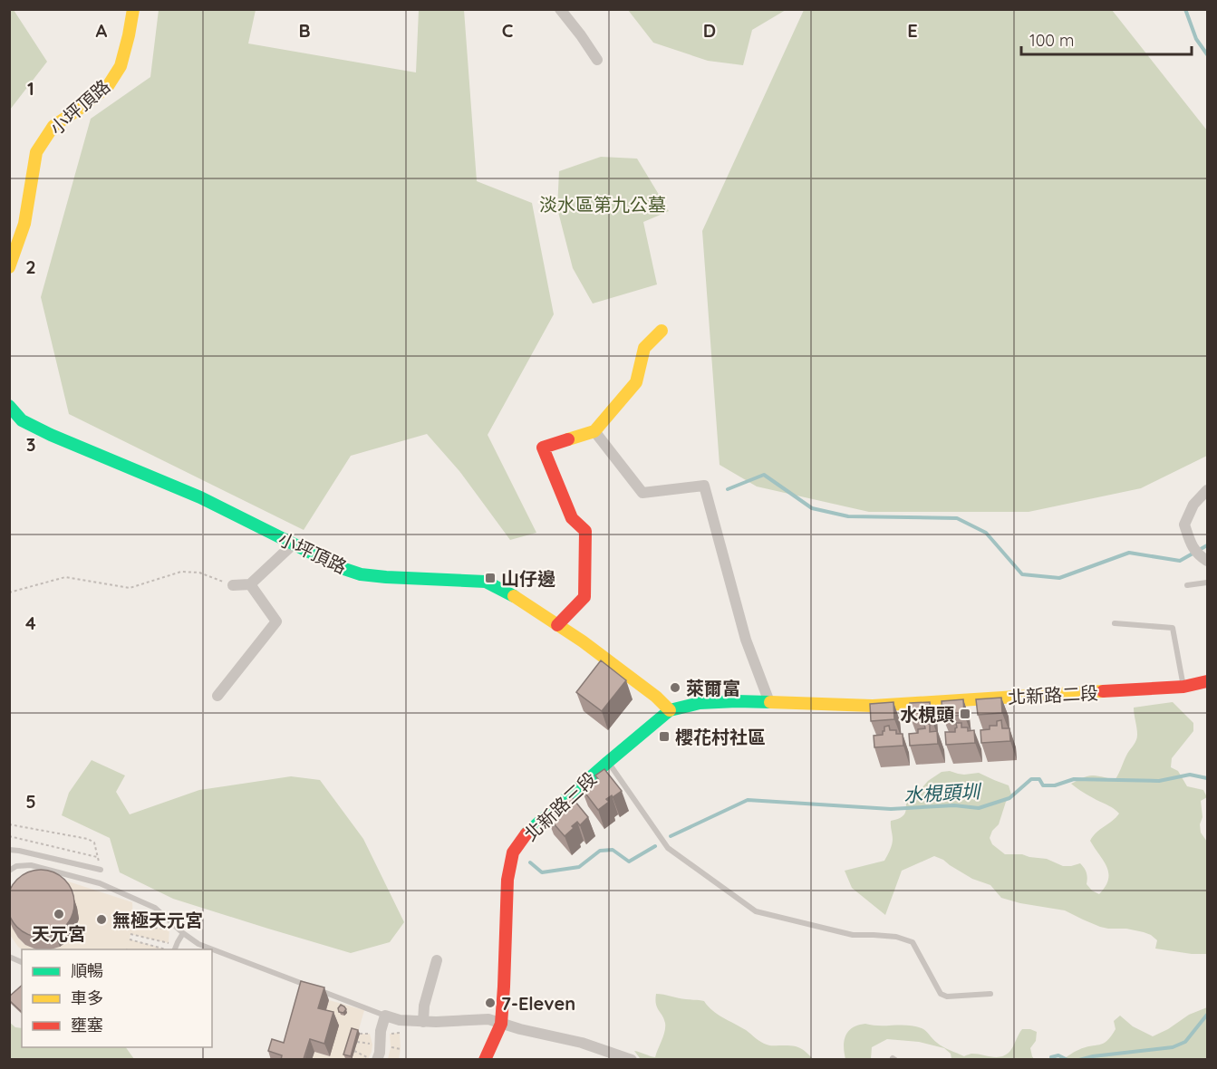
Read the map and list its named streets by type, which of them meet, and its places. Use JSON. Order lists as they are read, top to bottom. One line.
{"streets":{"street":["小坪頂路","北新路二段","北新路三段"]},"crossings":[["小坪頂路","北新路二段"],["小坪頂路","北新路三段"],["北新路二段","北新路三段"]],"water":["水梘頭圳"],"parks":["淡水區第九公墓"],"places":{"transit":["山仔邊","水梘頭","櫻花村社區"],"other":["萊爾富","天元宮","無極天元宮","7-Eleven"]},"legend":["順暢","車多","壅塞"],"scale_bar":"100 m","grid":{"columns":["A","B","C","D","E"],"rows":["1","2","3","4","5"]}}
